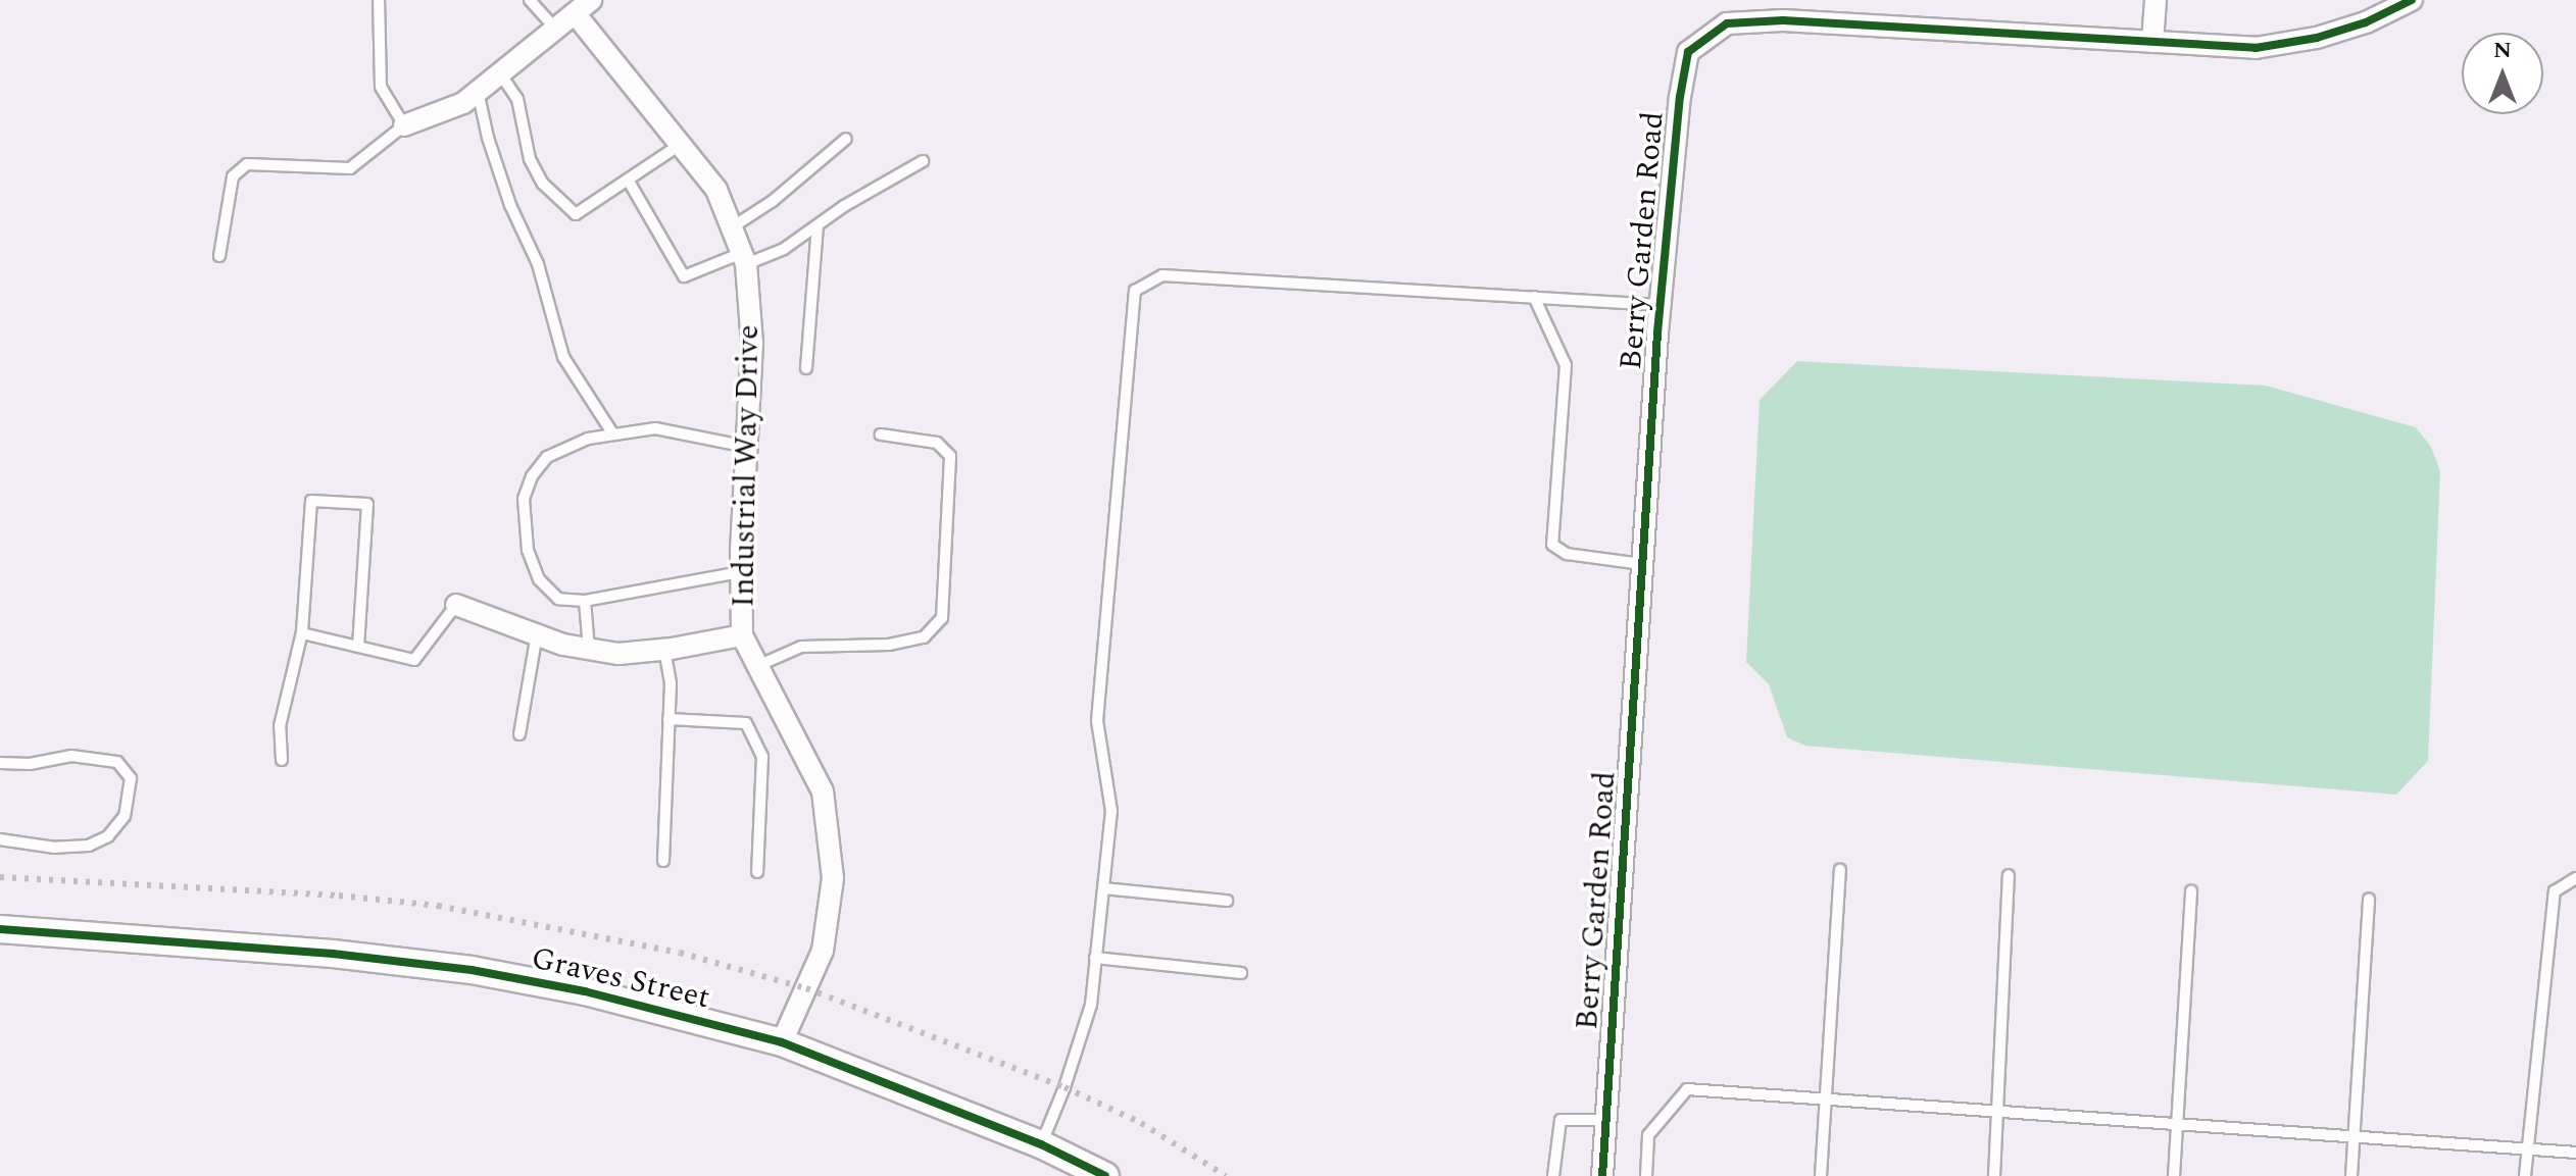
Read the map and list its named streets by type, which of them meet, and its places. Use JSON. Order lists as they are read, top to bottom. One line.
{"streets":{"street":["Berry Garden Road","Industrial Way Drive","Graves Street"]},"crossings":[["Industrial Way Drive","Graves Street"]],"north":"top"}
